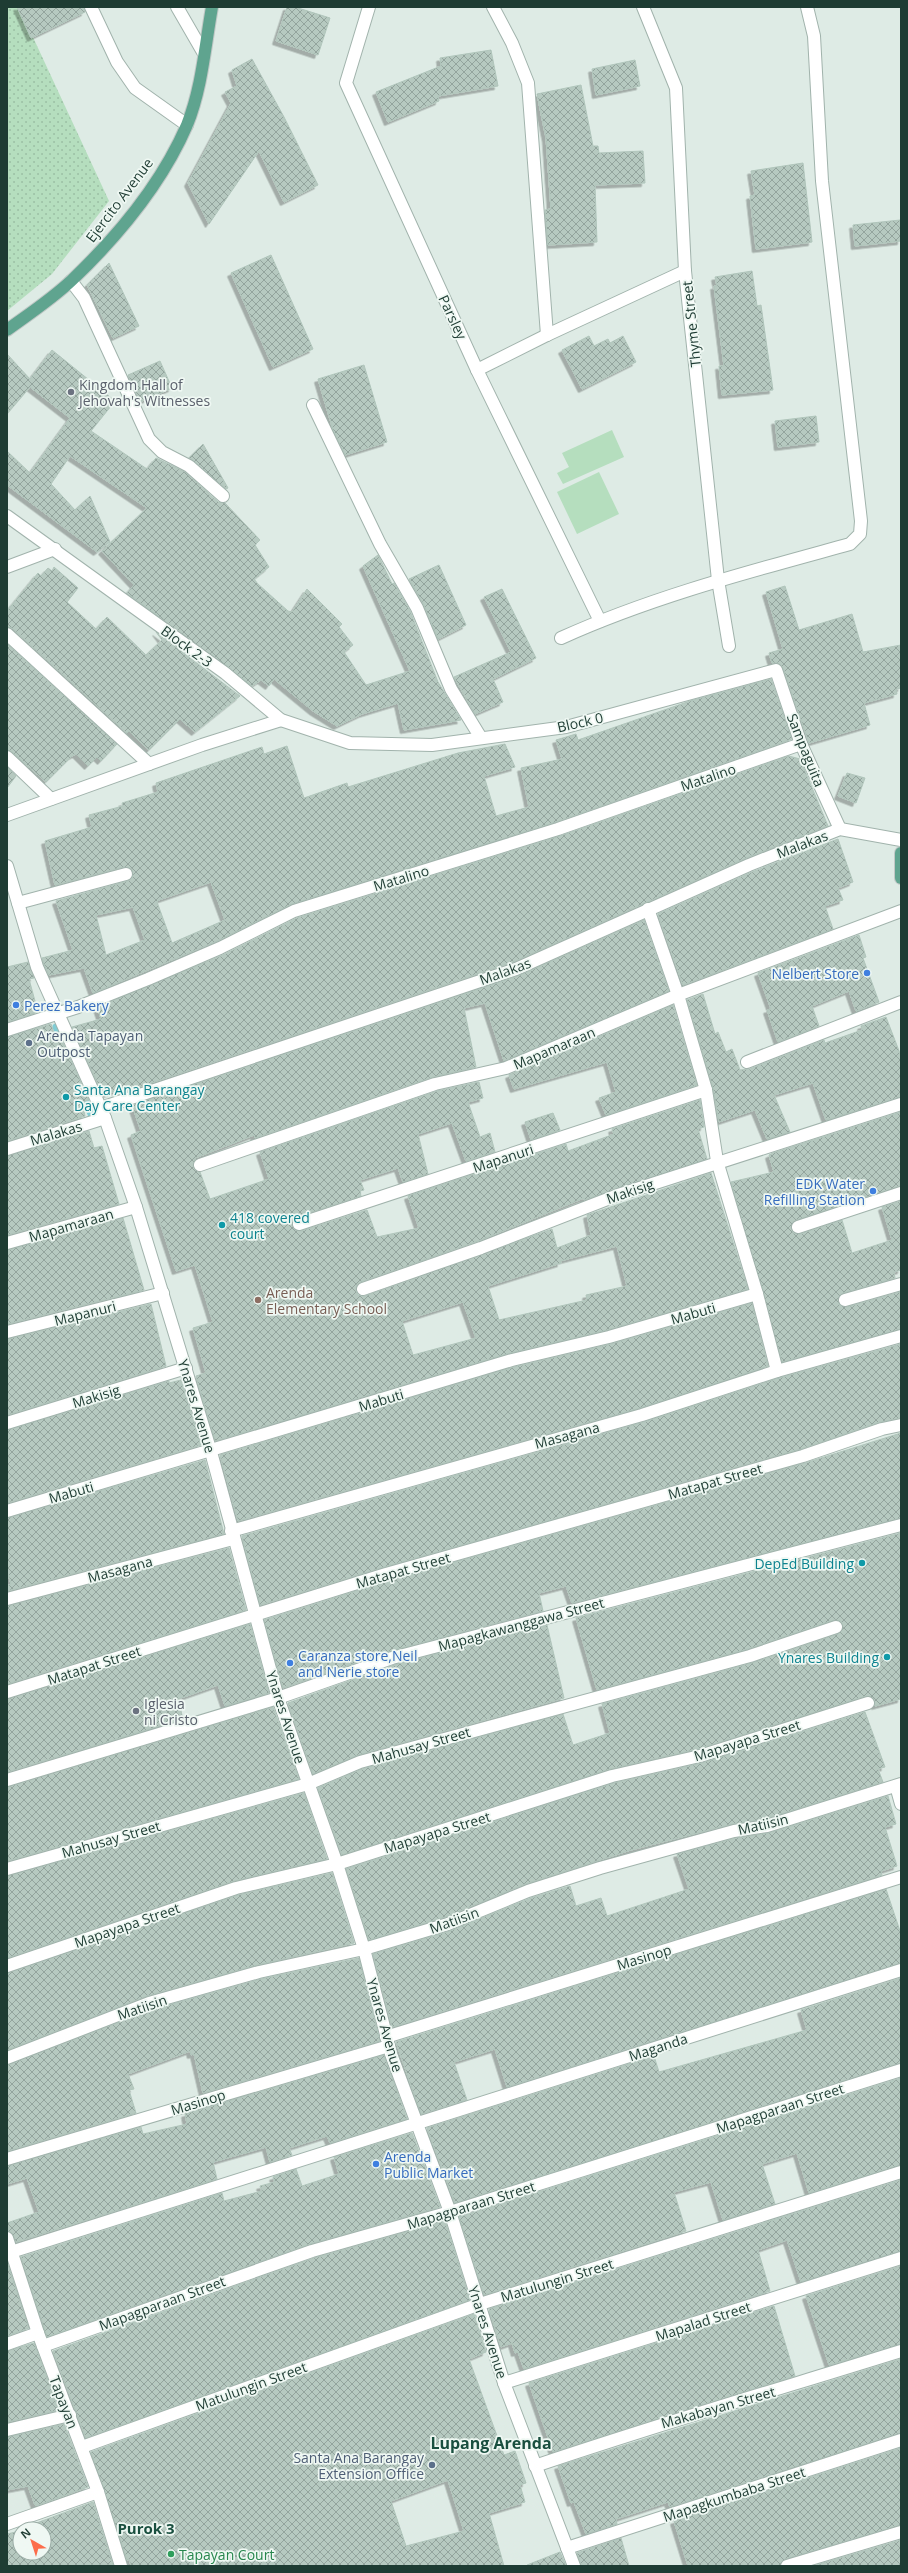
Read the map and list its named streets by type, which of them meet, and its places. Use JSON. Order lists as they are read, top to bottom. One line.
{"streets":{"main road":["Ejercito Avenue"],"street":["Parsley","Thyme Street","Block 2-3","Block 0","Sampaguita","Matalino","Malakas","Mapamaraan","Mapanuri","Makisig","Mabuti","Ynares Avenue","Masagana","Matapat Street","Mapagkawanggawa Street","Mapayapa Street","Mahusay Street","Matiisin","Masinop","Maganda","Mapagparaan Street","Matulungin Street","Mapalad Street","Tapayan","Makabayan Street","Mapagkumbaba Street"]},"crossings":[["Block 2-3","Block 0"],["Block 0","Sampaguita"],["Sampaguita","Matalino"],["Sampaguita","Malakas"],["Matalino","Ynares Avenue"],["Malakas","Ynares Avenue"],["Mapamaraan","Ynares Avenue"],["Mapanuri","Ynares Avenue"],["Makisig","Ynares Avenue"],["Mabuti","Ynares Avenue"],["Ynares Avenue","Masagana"],["Ynares Avenue","Matapat Street"],["Ynares Avenue","Mapagkawanggawa Street"],["Ynares Avenue","Mapayapa Street"],["Ynares Avenue","Mahusay Street"],["Ynares Avenue","Matiisin"],["Ynares Avenue","Masinop"],["Ynares Avenue","Maganda"],["Ynares Avenue","Mapagparaan Street"],["Ynares Avenue","Matulungin Street"],["Ynares Avenue","Mapalad Street"],["Ynares Avenue","Makabayan Street"],["Ynares Avenue","Mapagkumbaba Street"],["Mapagparaan Street","Tapayan"],["Matulungin Street","Tapayan"]],"districts":["Lupang Arenda","Purok 3"],"places":["Kingdom Hall of Jehovah's Witnesses","Nelbert Store","Perez Bakery","Arenda Tapayan Outpost","Santa Ana Barangay Day Care Center","EDK Water Refilling Station","418 covered court","Arenda Elementary School","DepEd Building","Ynares Building","Caranza store,Neil and Nerie store","Iglesia ni Cristo","Arenda Public Market","Santa Ana Barangay Extension Office","Tapayan Court"],"north":"top left"}
